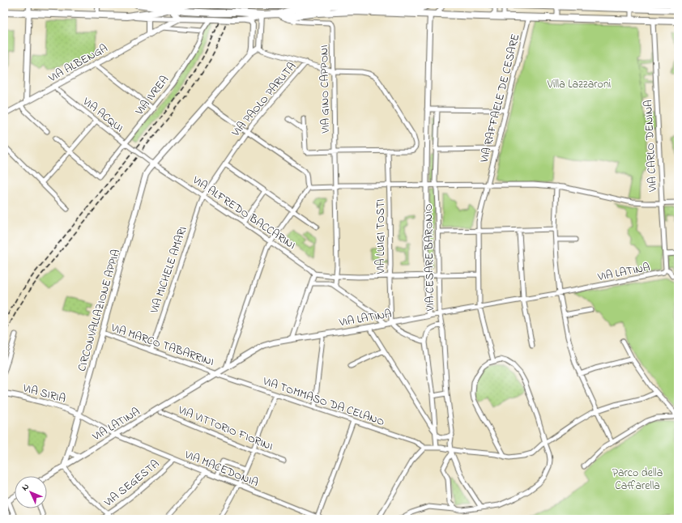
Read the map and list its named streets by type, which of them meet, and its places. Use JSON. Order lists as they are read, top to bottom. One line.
{"streets":{"street":["VIA ALBENGA","VIA GINO CAPPONI","VIA IVREA","VIA RAFFAELE DE CESARE","VIA PAOLO PARUTA","VIA ACQUI","VIA CARLO DENINA","VIA ALFREDO BACCARINI","VIA LUIGI TOSTI","VIA CESARE BARONIO","VIA MICHELE AMARI","VIA LATINA","CIRCONVALLAZIONE APPIA","VIA MARCO TABARRINI","VIA SIRIA","VIA TOMMASO DA CELANO","VIA VITTORIO FIORINI","VIA MACEDONIA","VIA SEGESTA"]},"crossings":[["VIA ALBENGA","VIA ACQUI"],["VIA IVREA","VIA ACQUI"],["VIA PAOLO PARUTA","VIA ALFREDO BACCARINI"],["VIA PAOLO PARUTA","VIA MICHELE AMARI"],["VIA ACQUI","VIA ALFREDO BACCARINI"],["VIA ACQUI","CIRCONVALLAZIONE APPIA"],["VIA CARLO DENINA","VIA LATINA"],["VIA ALFREDO BACCARINI","VIA MICHELE AMARI"],["VIA ALFREDO BACCARINI","CIRCONVALLAZIONE APPIA"],["VIA LUIGI TOSTI","VIA LATINA"],["VIA CESARE BARONIO","VIA LATINA"],["VIA MICHELE AMARI","VIA MARCO TABARRINI"],["VIA LATINA","CIRCONVALLAZIONE APPIA"],["VIA LATINA","VIA MARCO TABARRINI"],["VIA LATINA","VIA TOMMASO DA CELANO"],["VIA LATINA","VIA MACEDONIA"],["CIRCONVALLAZIONE APPIA","VIA MARCO TABARRINI"],["CIRCONVALLAZIONE APPIA","VIA SIRIA"],["CIRCONVALLAZIONE APPIA","VIA MACEDONIA"],["VIA MARCO TABARRINI","VIA TOMMASO DA CELANO"],["VIA SIRIA","VIA MACEDONIA"],["VIA MACEDONIA","VIA SEGESTA"]],"parks":["Villa Lazzaroni","Parco della Caffarella"],"north":"top left"}
